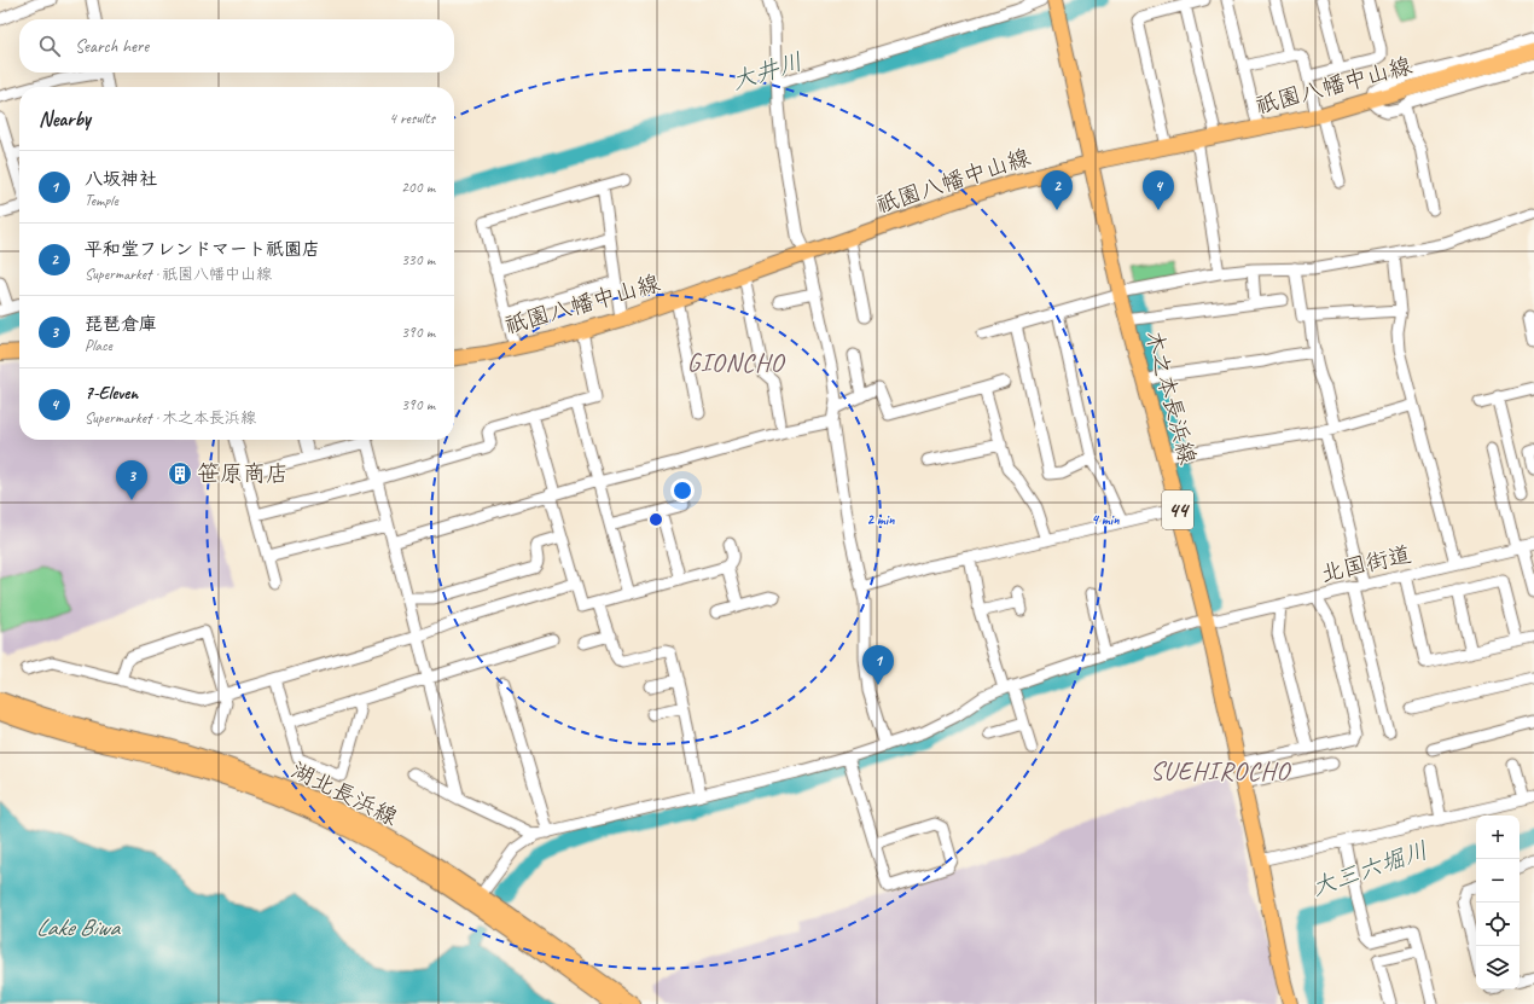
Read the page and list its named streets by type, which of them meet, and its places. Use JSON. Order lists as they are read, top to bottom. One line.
{"streets":{"main road":["祇園八幡中山線","木之本長浜線","44","湖北長浜線"],"street":["北国街道"]},"crossings":[["祇園八幡中山線","木之本長浜線"],["木之本長浜線","北国街道"]],"districts":["GIONCHO","SUEHIROCHO"],"water":["大井川","大三六堀川","Lake Biwa"],"places":{"building":["笹原商店"]},"page":{"search":"Search here","heading":["Nearby","4 results"],"list":[{"mark":"1","name":"八坂神社","note":"Temple","value":"200 m"},{"mark":"2","name":"平和堂フレンドマート祇園店","note":"Supermarket · 祇園八幡中山線","value":"330 m"},{"mark":"3","name":"琵琶倉庫","note":"Place","value":"390 m"},{"mark":"4","name":"7-Eleven","note":"Supermarket · 木之本長浜線","value":"390 m"}],"pins":["2","4","3","1"],"map_buttons":["+","−"]},"rings":["2 min","4 min"]}
